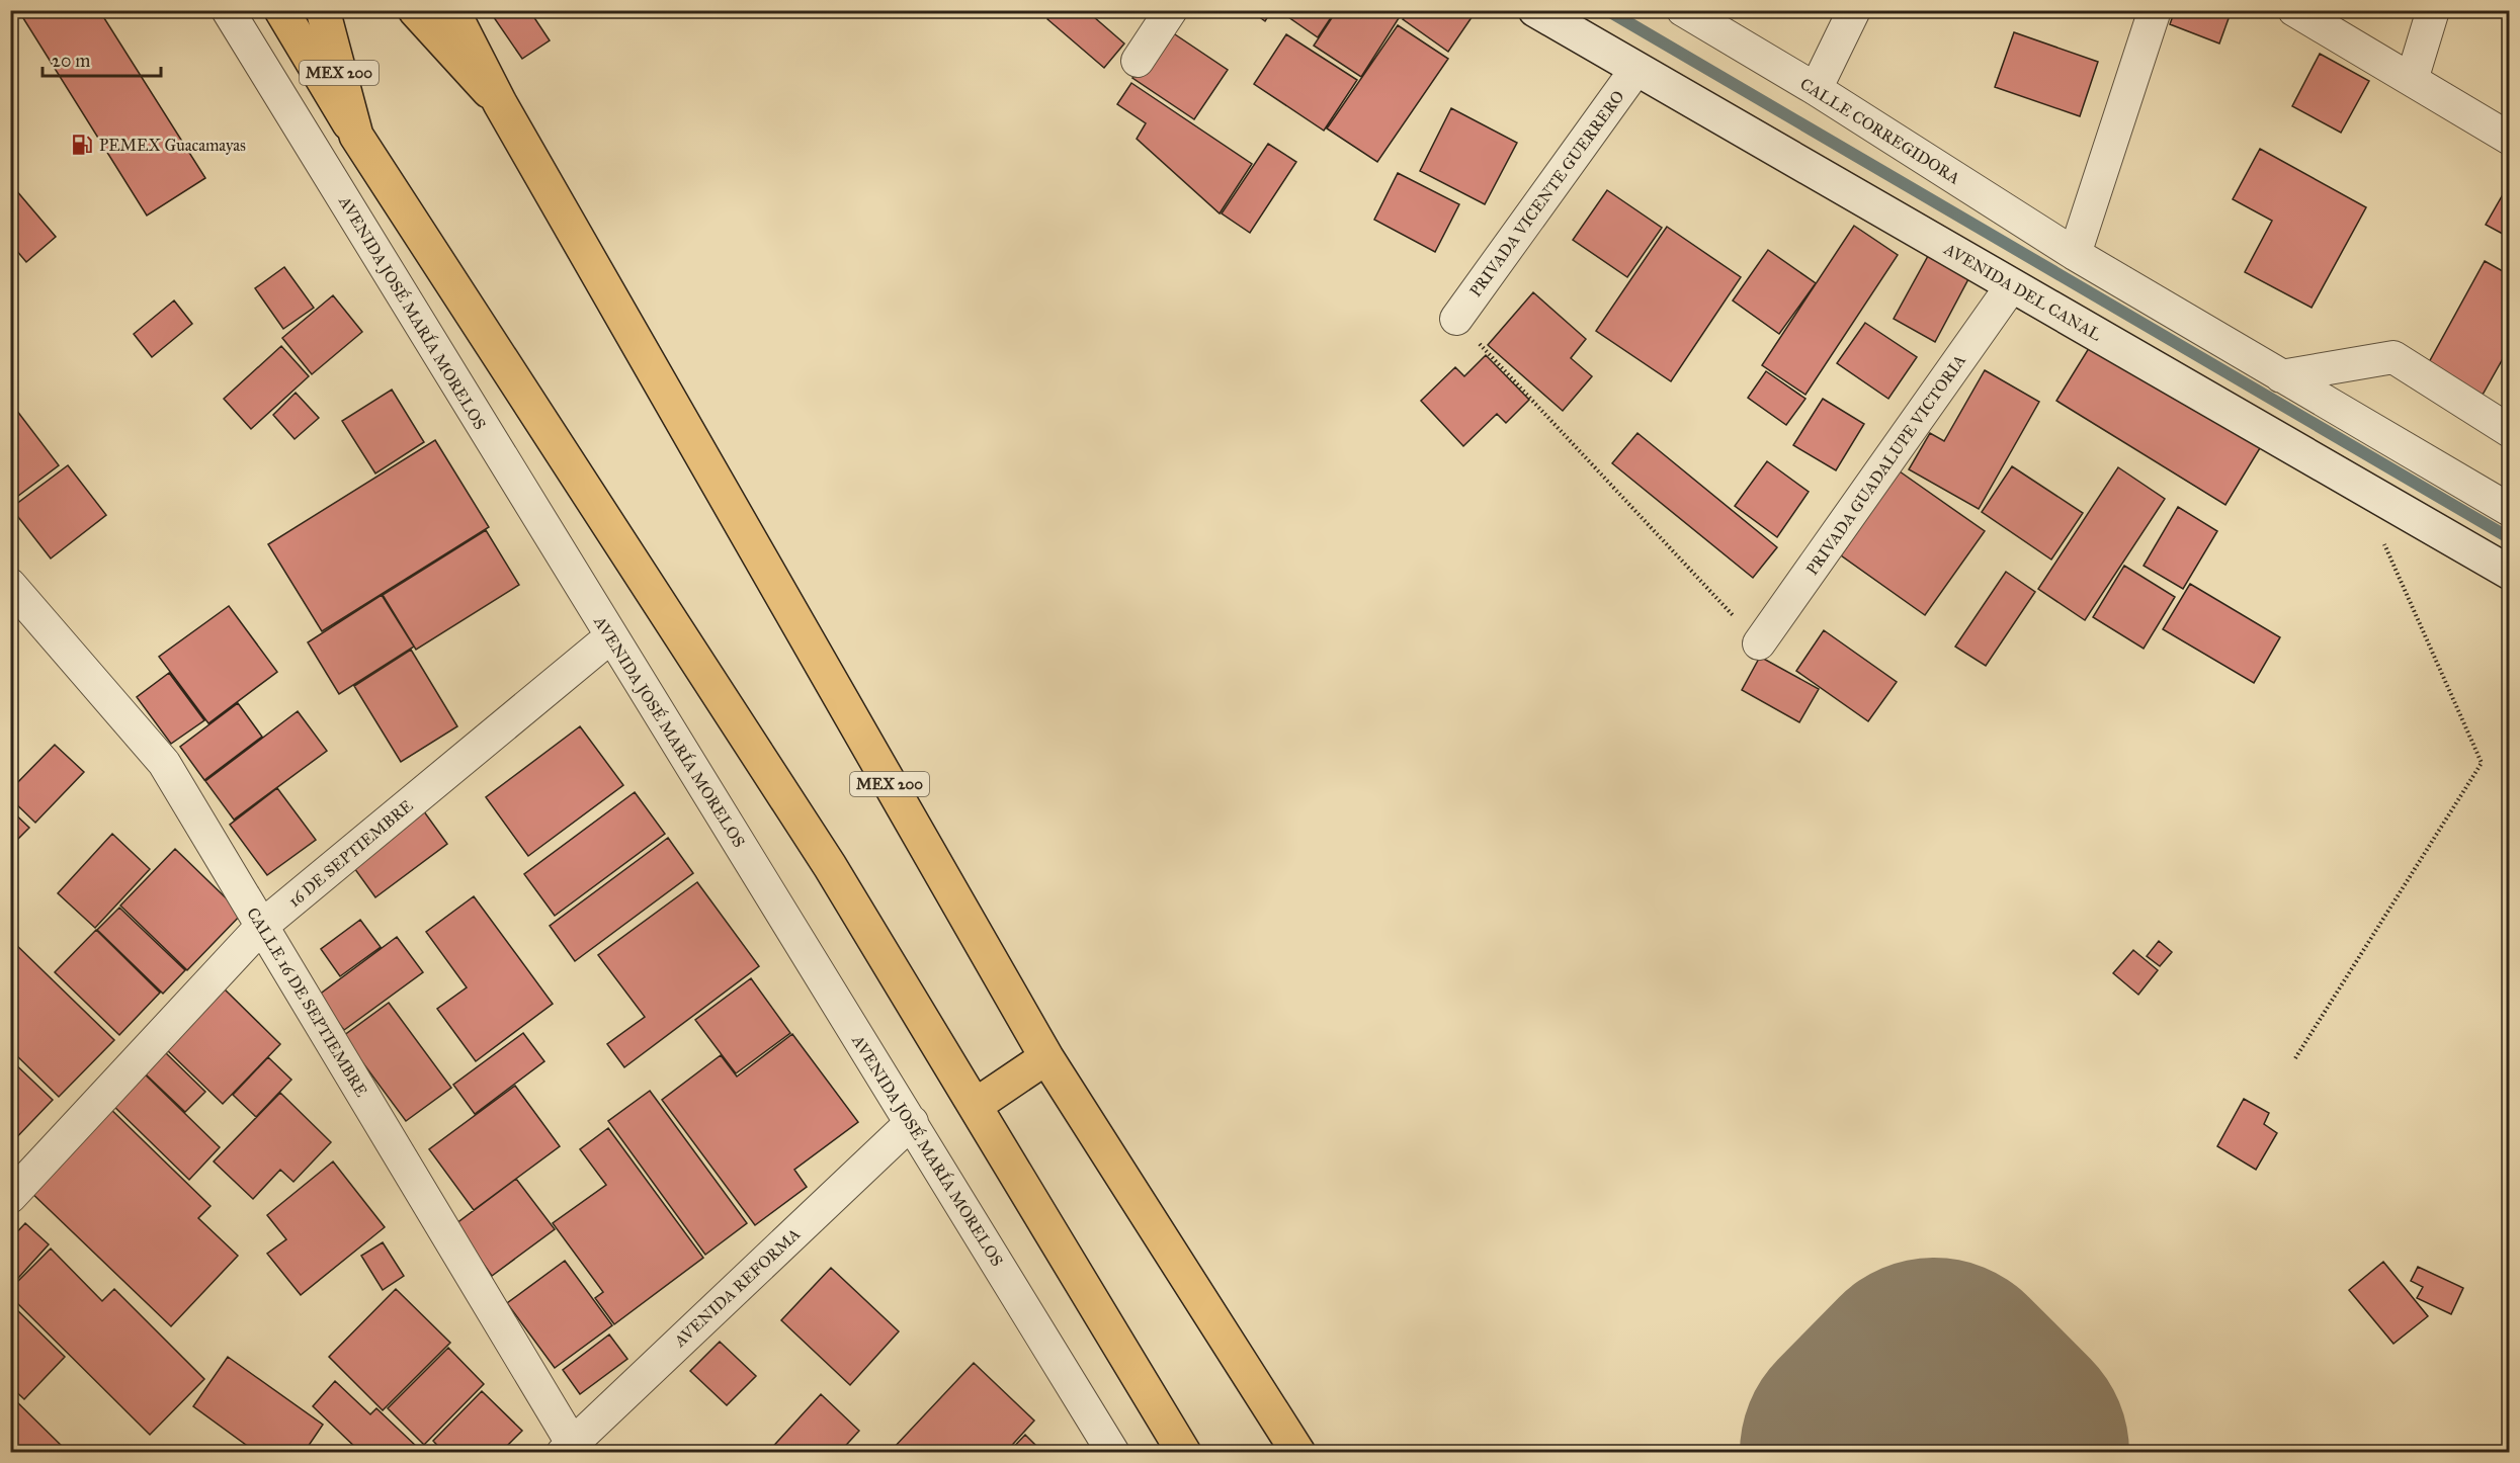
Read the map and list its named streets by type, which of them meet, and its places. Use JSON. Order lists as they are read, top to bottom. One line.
{"streets":{"main road":["MEX 200"],"street":["CALLE CORREGIDORA","PRIVADA VICENTE GUERRERO","AVENIDA DEL CANAL","AVENIDA JOSÉ MARÍA MORELOS","PRIVADA GUADALUPE VICTORIA","16 DE SEPTIEMBRE","CALLE 16 DE SEPTIEMBRE","AVENIDA REFORMA"]},"crossings":[["PRIVADA VICENTE GUERRERO","AVENIDA DEL CANAL"],["AVENIDA DEL CANAL","PRIVADA GUADALUPE VICTORIA"],["AVENIDA JOSÉ MARÍA MORELOS","16 DE SEPTIEMBRE"],["AVENIDA JOSÉ MARÍA MORELOS","AVENIDA REFORMA"],["16 DE SEPTIEMBRE","CALLE 16 DE SEPTIEMBRE"],["CALLE 16 DE SEPTIEMBRE","AVENIDA REFORMA"]],"places":{"fuel station":["PEMEX Guacamayas"]},"scale_bar":"20 m"}
